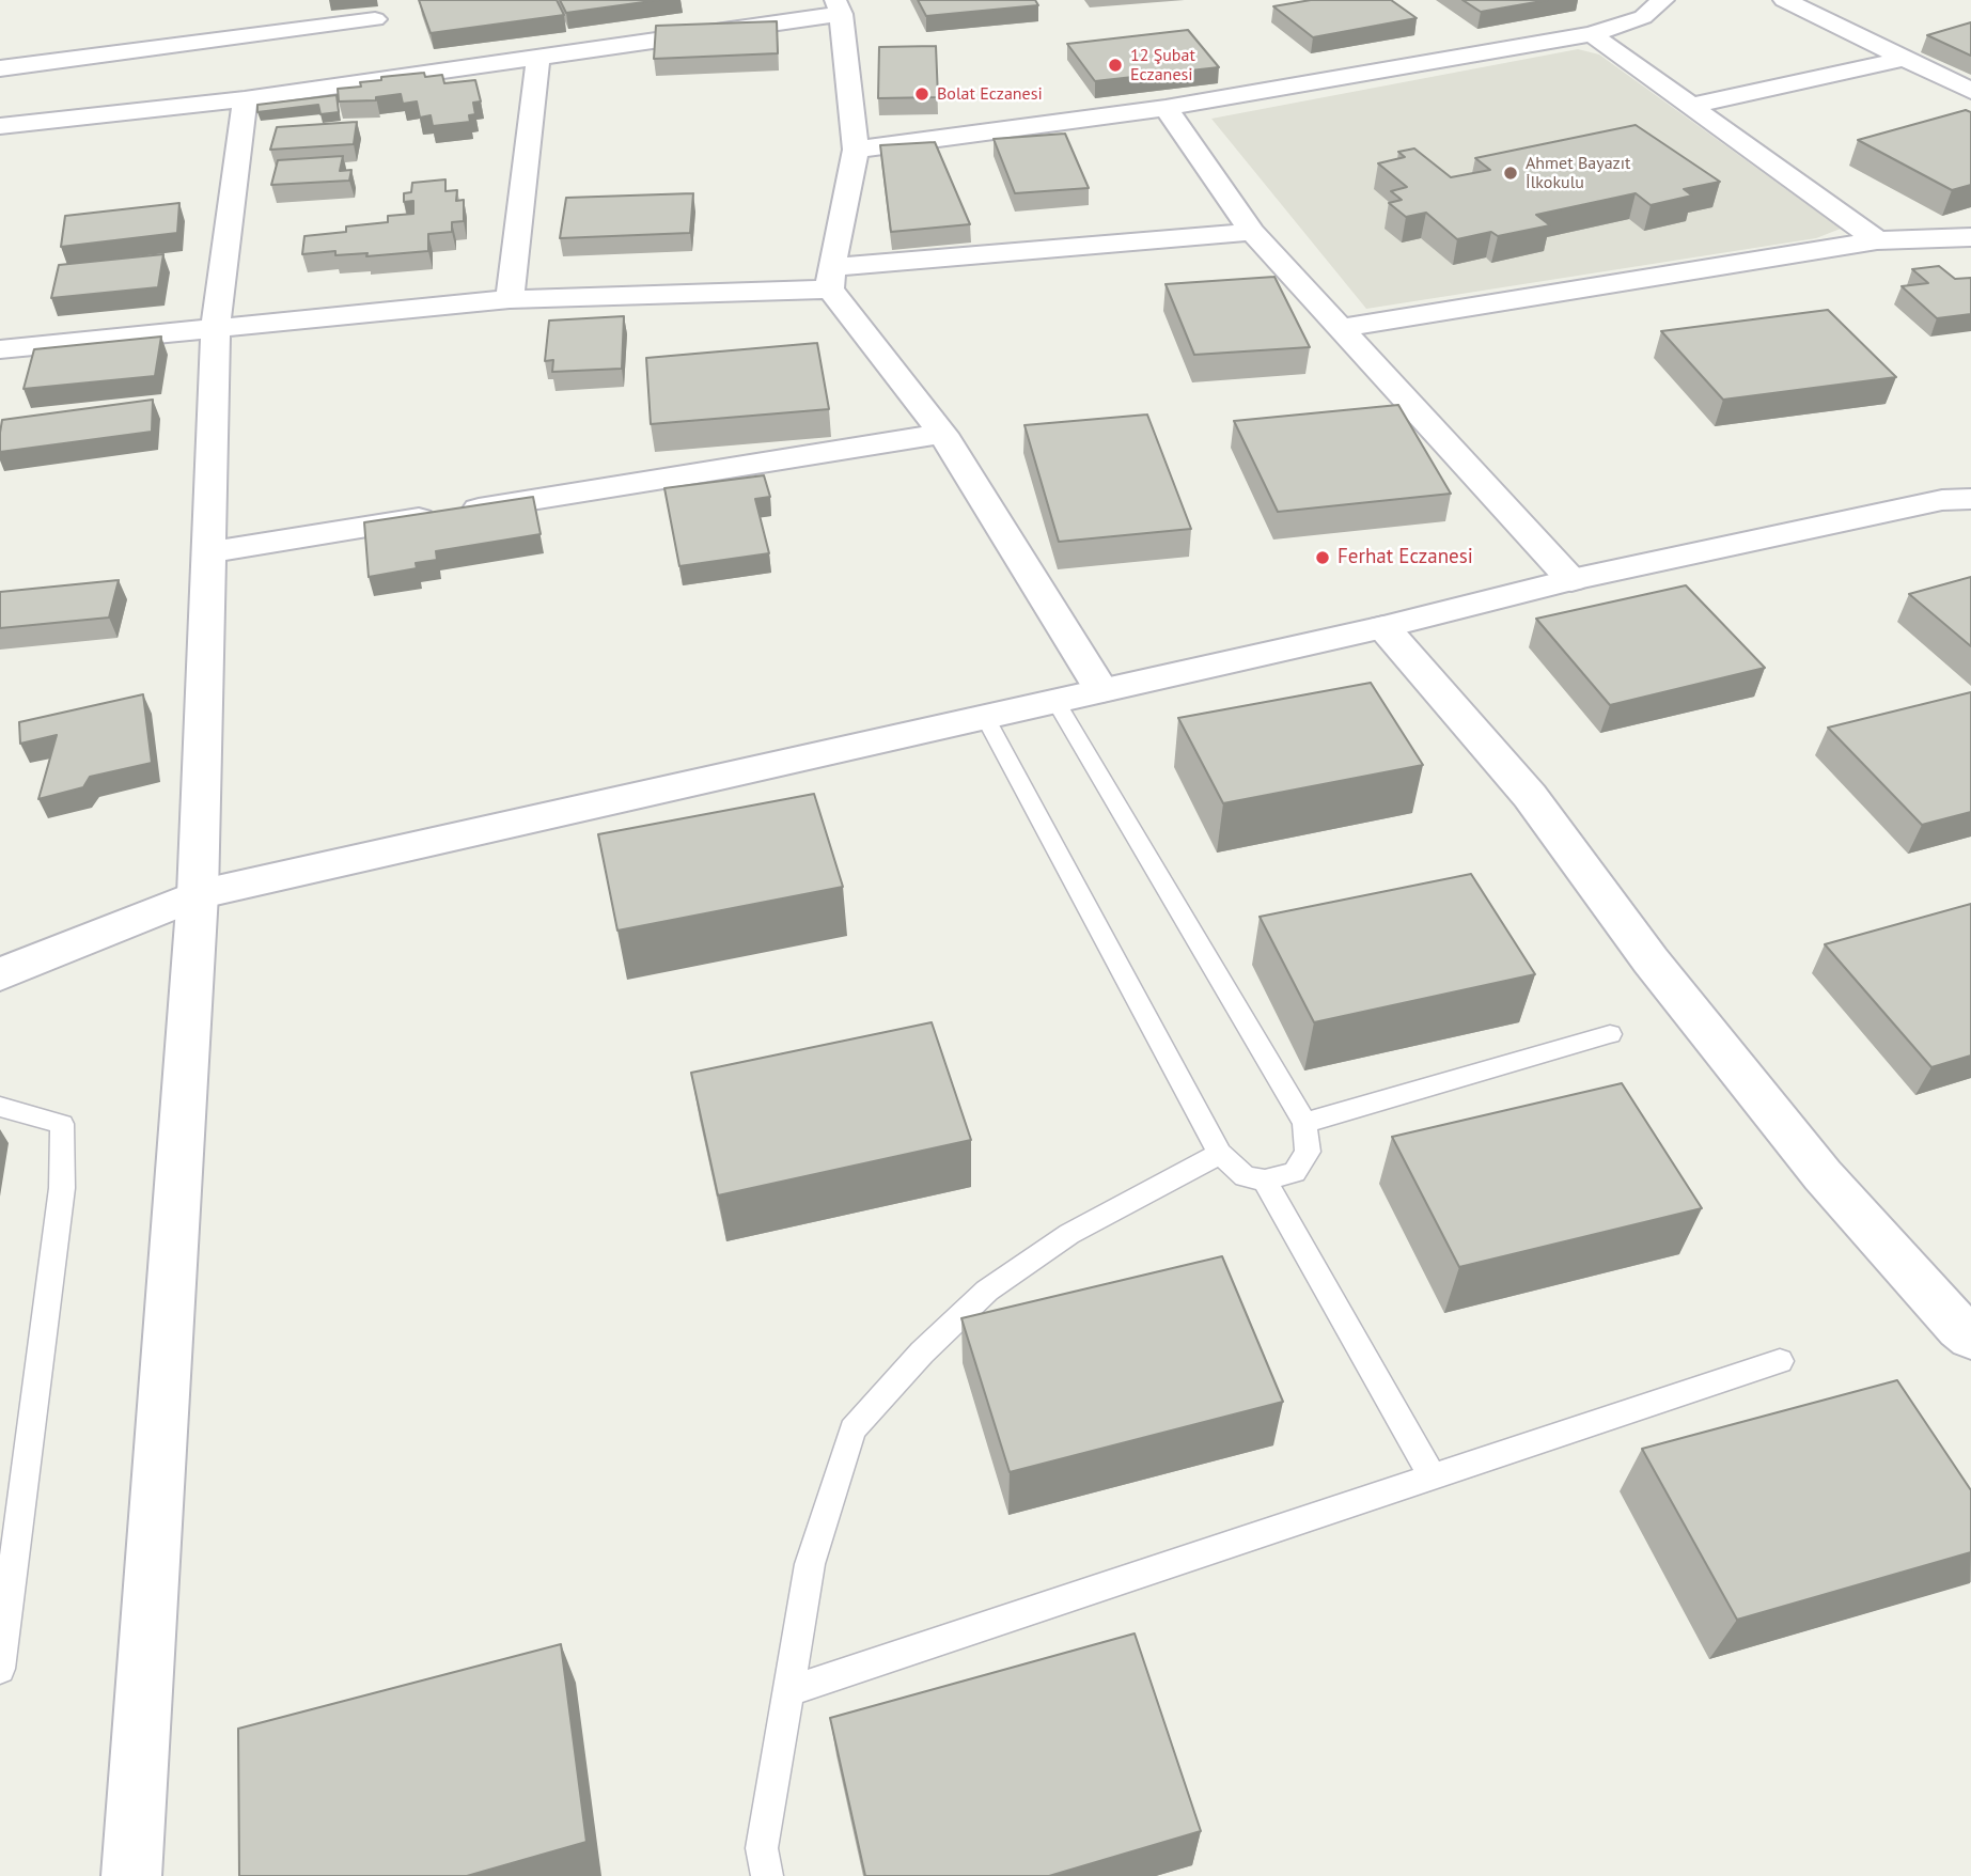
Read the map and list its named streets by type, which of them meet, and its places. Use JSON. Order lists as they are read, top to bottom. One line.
{"places":["12 Şubat Eczanesi","Bolat Eczanesi","Ahmet Bayazıt İlkokulu","Ferhat Eczanesi"]}
